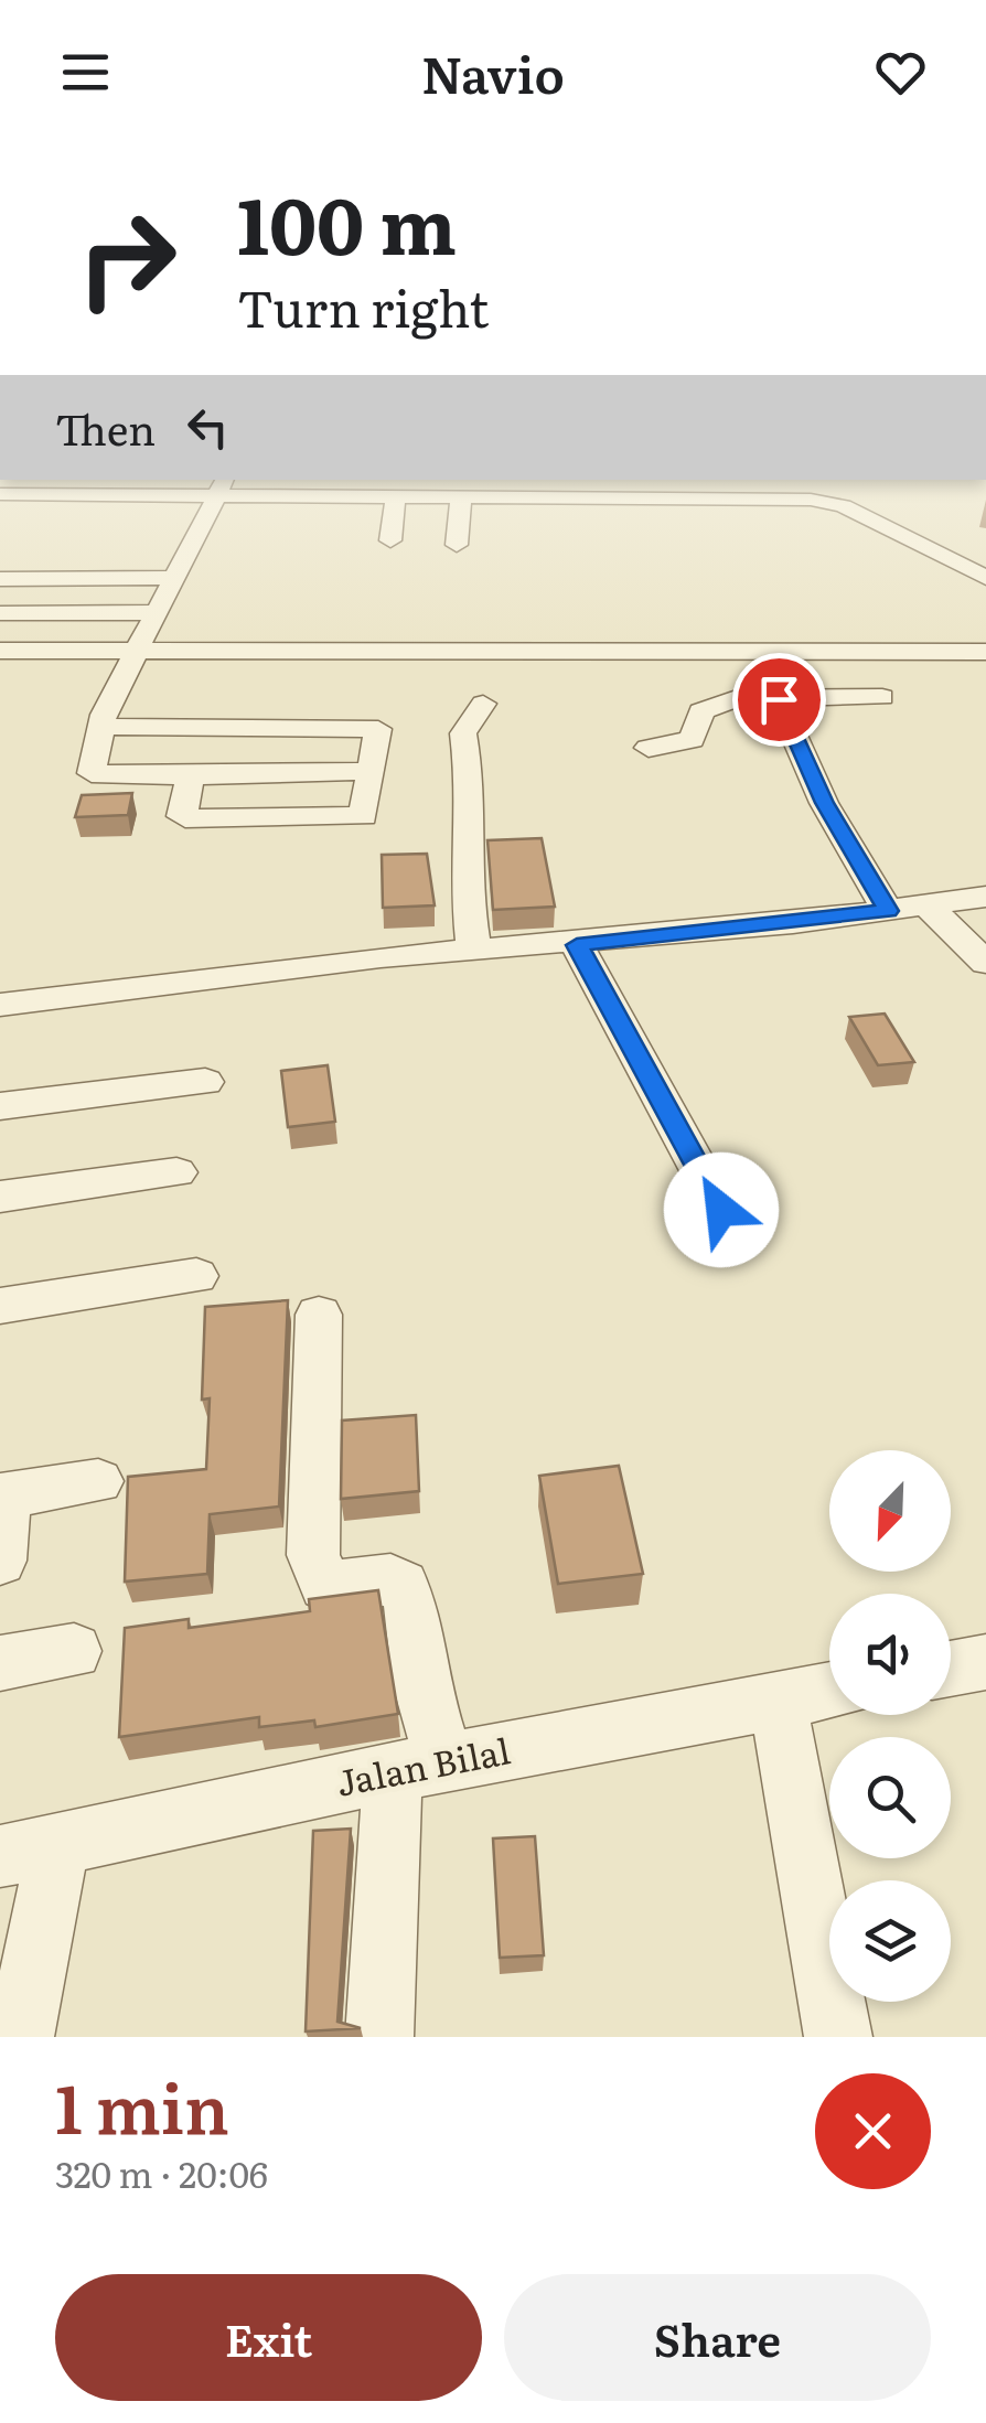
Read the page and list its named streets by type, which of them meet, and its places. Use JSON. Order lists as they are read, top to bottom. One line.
{"streets":{"street":["Jalan Bilal"]},"north":"bottom left","page":{"header":"Navio","turn":["100 m","Turn right"],"then":"Then","heading":["1 min","320 m · 20:06"],"buttons":["Exit","Share"]}}
